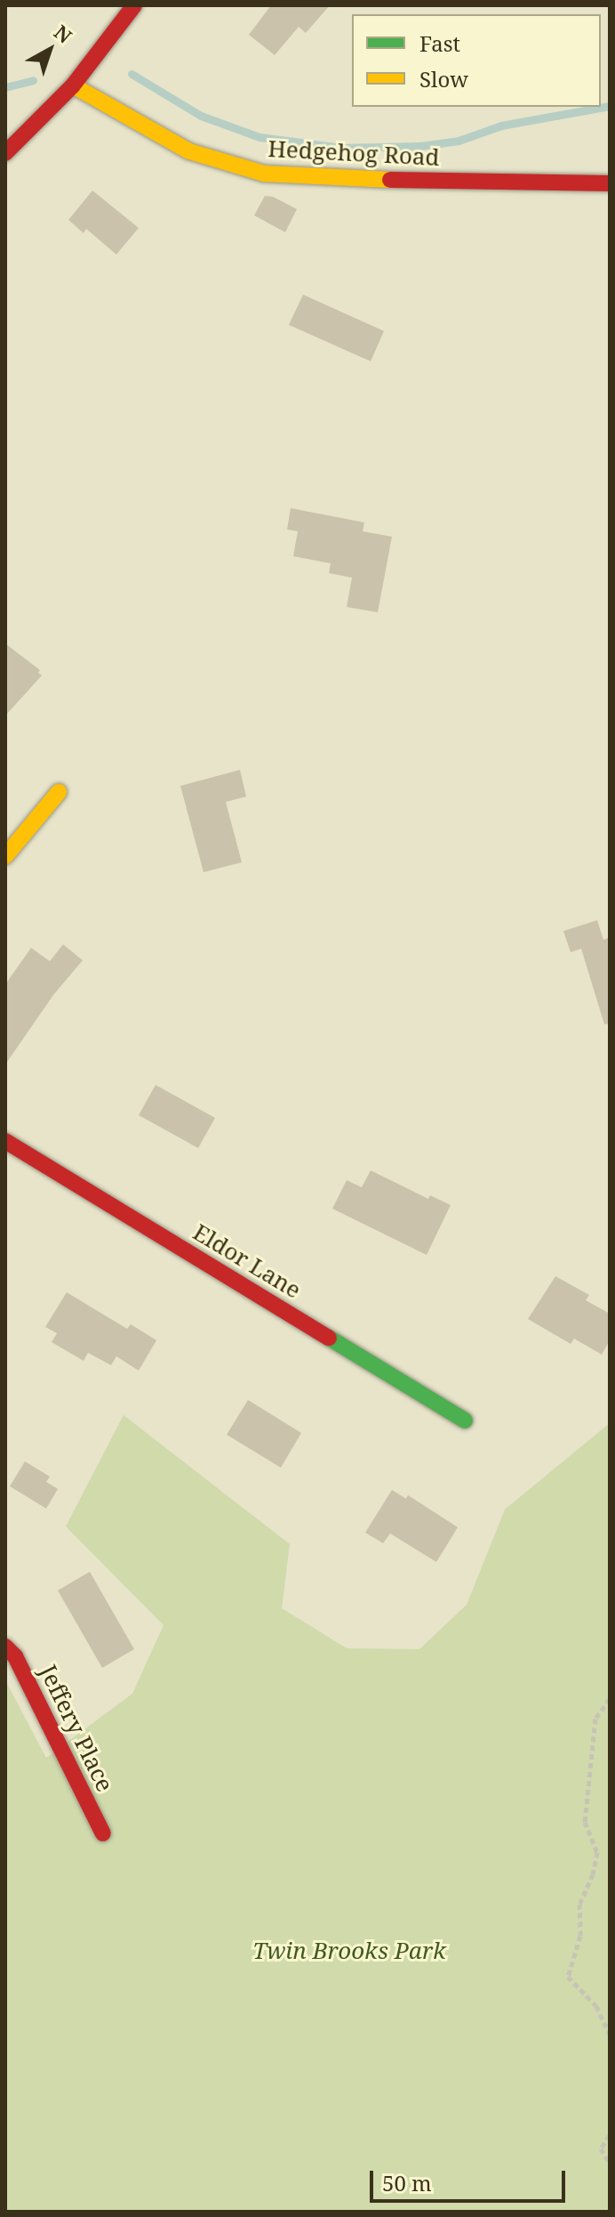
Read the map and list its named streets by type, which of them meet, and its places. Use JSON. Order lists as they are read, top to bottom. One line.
{"streets":{"street":["Hedgehog Road","Eldor Lane","Jeffery Place"]},"parks":["Twin Brooks Park"],"legend":["Fast","Slow"],"scale_bar":"50 m","north":"top right"}
